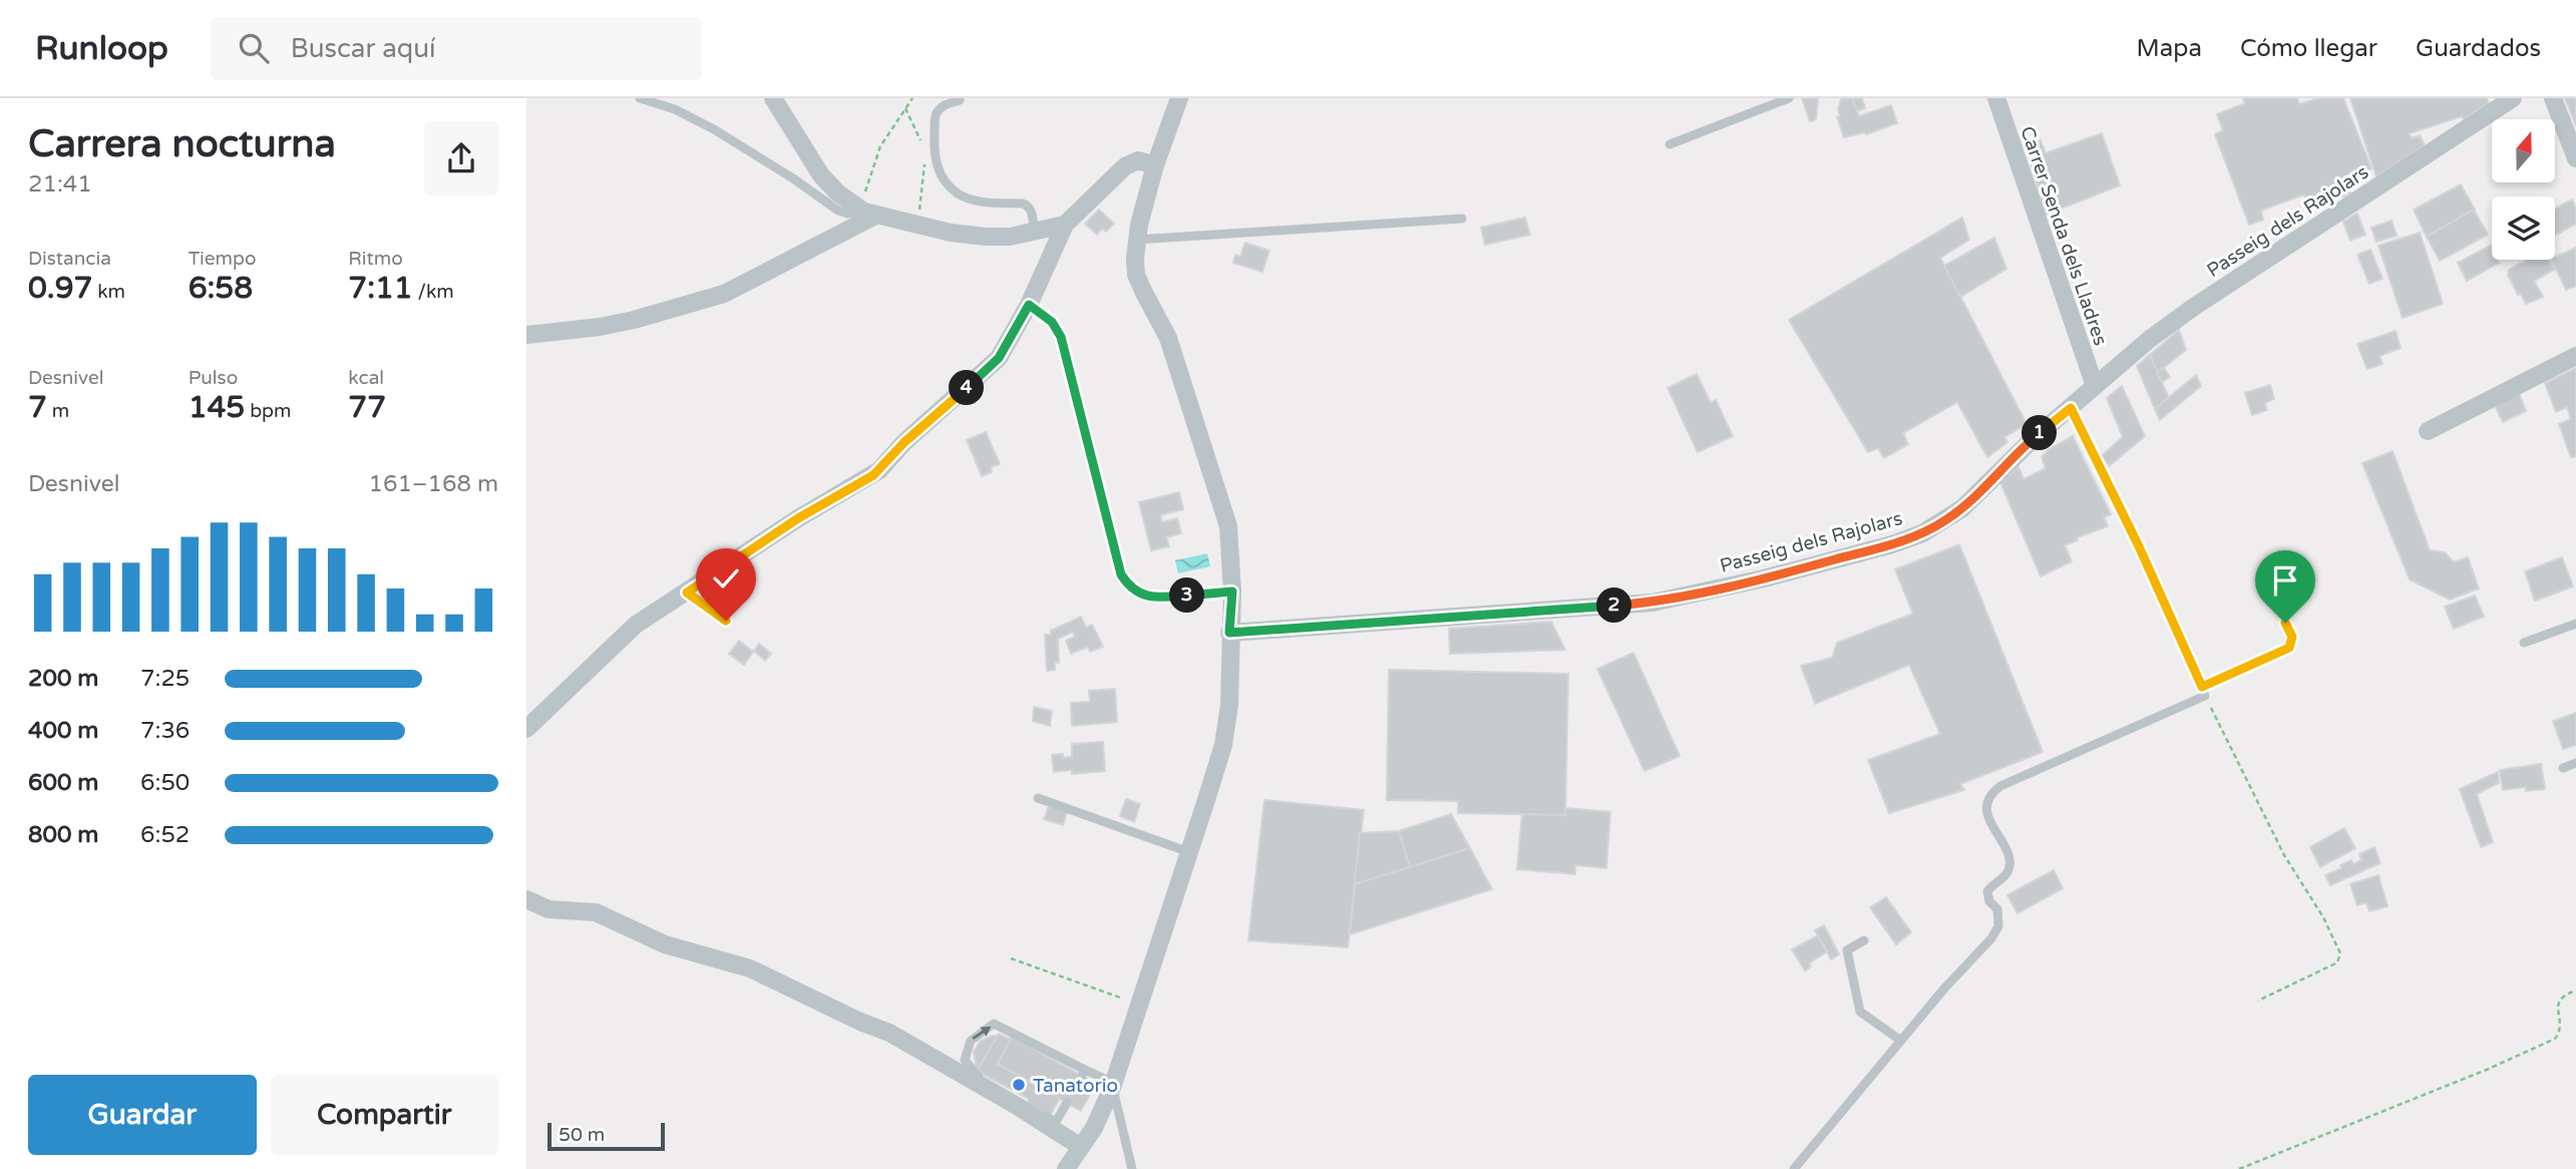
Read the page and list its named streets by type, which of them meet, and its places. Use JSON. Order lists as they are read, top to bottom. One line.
{"streets":{"street":["Passeig dels Rajolars","Carrer Senda dels Lladres"]},"crossings":[["Passeig dels Rajolars","Carrer Senda dels Lladres"]],"places":["Tanatorio"],"scale_bar":"50 m","north":"top","page":{"header":"Runloop","search":"Buscar aquí","nav":["Mapa","Cómo llegar","Guardados"],"heading":["Carrera nocturna","21:41"],"stats":[["Distancia","0.97 km"],["Tiempo","6:58"],["Ritmo","7:11 /km"],["Desnivel","7 m"],["Pulso","145 bpm"],["kcal","77"]],"pins":["4","1","3","2"],"chart":["Desnivel","161–168 m"],"list":[{"name":"200 m","note":"7:25"},{"name":"400 m","note":"7:36"},{"name":"600 m","note":"6:50"},{"name":"800 m","note":"6:52"}],"buttons":["Guardar","Compartir"],"scale":"50 m"}}
